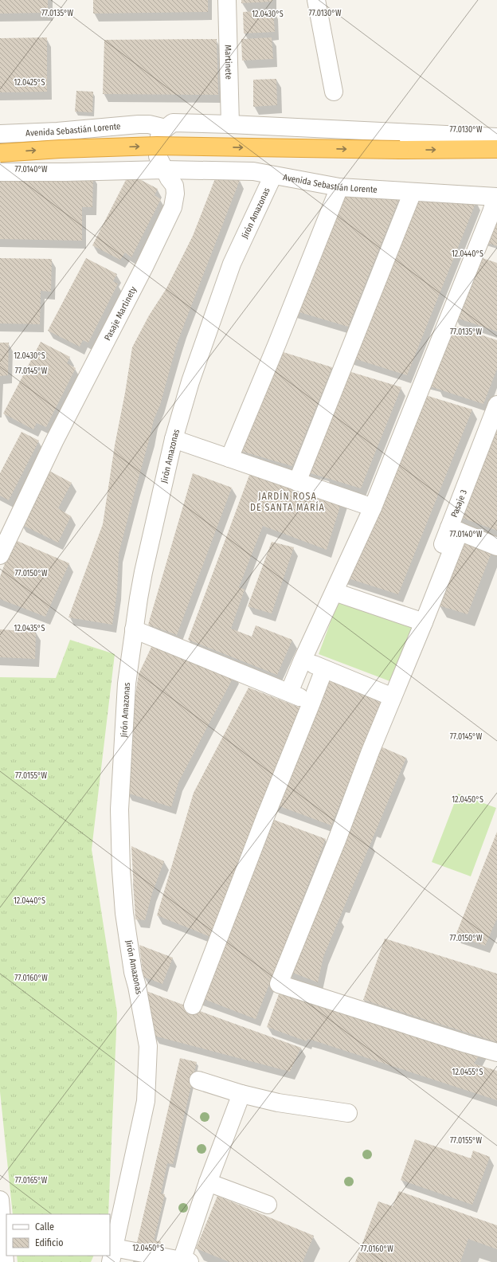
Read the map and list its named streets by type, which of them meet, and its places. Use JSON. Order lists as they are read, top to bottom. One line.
{"streets":{"street":["Martinete","Avenida Sebastián Lorente","Jirón Amazonas","Pasaje Martinety","Pasaje 3"]},"crossings":[["Avenida Sebastián Lorente","Jirón Amazonas"],["Avenida Sebastián Lorente","Pasaje Martinety"]],"districts":["JARDÍN ROSA DE SANTA MARÍA"],"legend":["Calle","Edificio"],"coordinates":["77.0135°W","77.0130°W","12.0430°S","12.0425°S","77.0140°W","12.0440°S","77.0145°W","77.0150°W","12.0435°S","77.0155°W","12.0450°S","77.0160°W","12.0455°S","77.0165°W"]}
